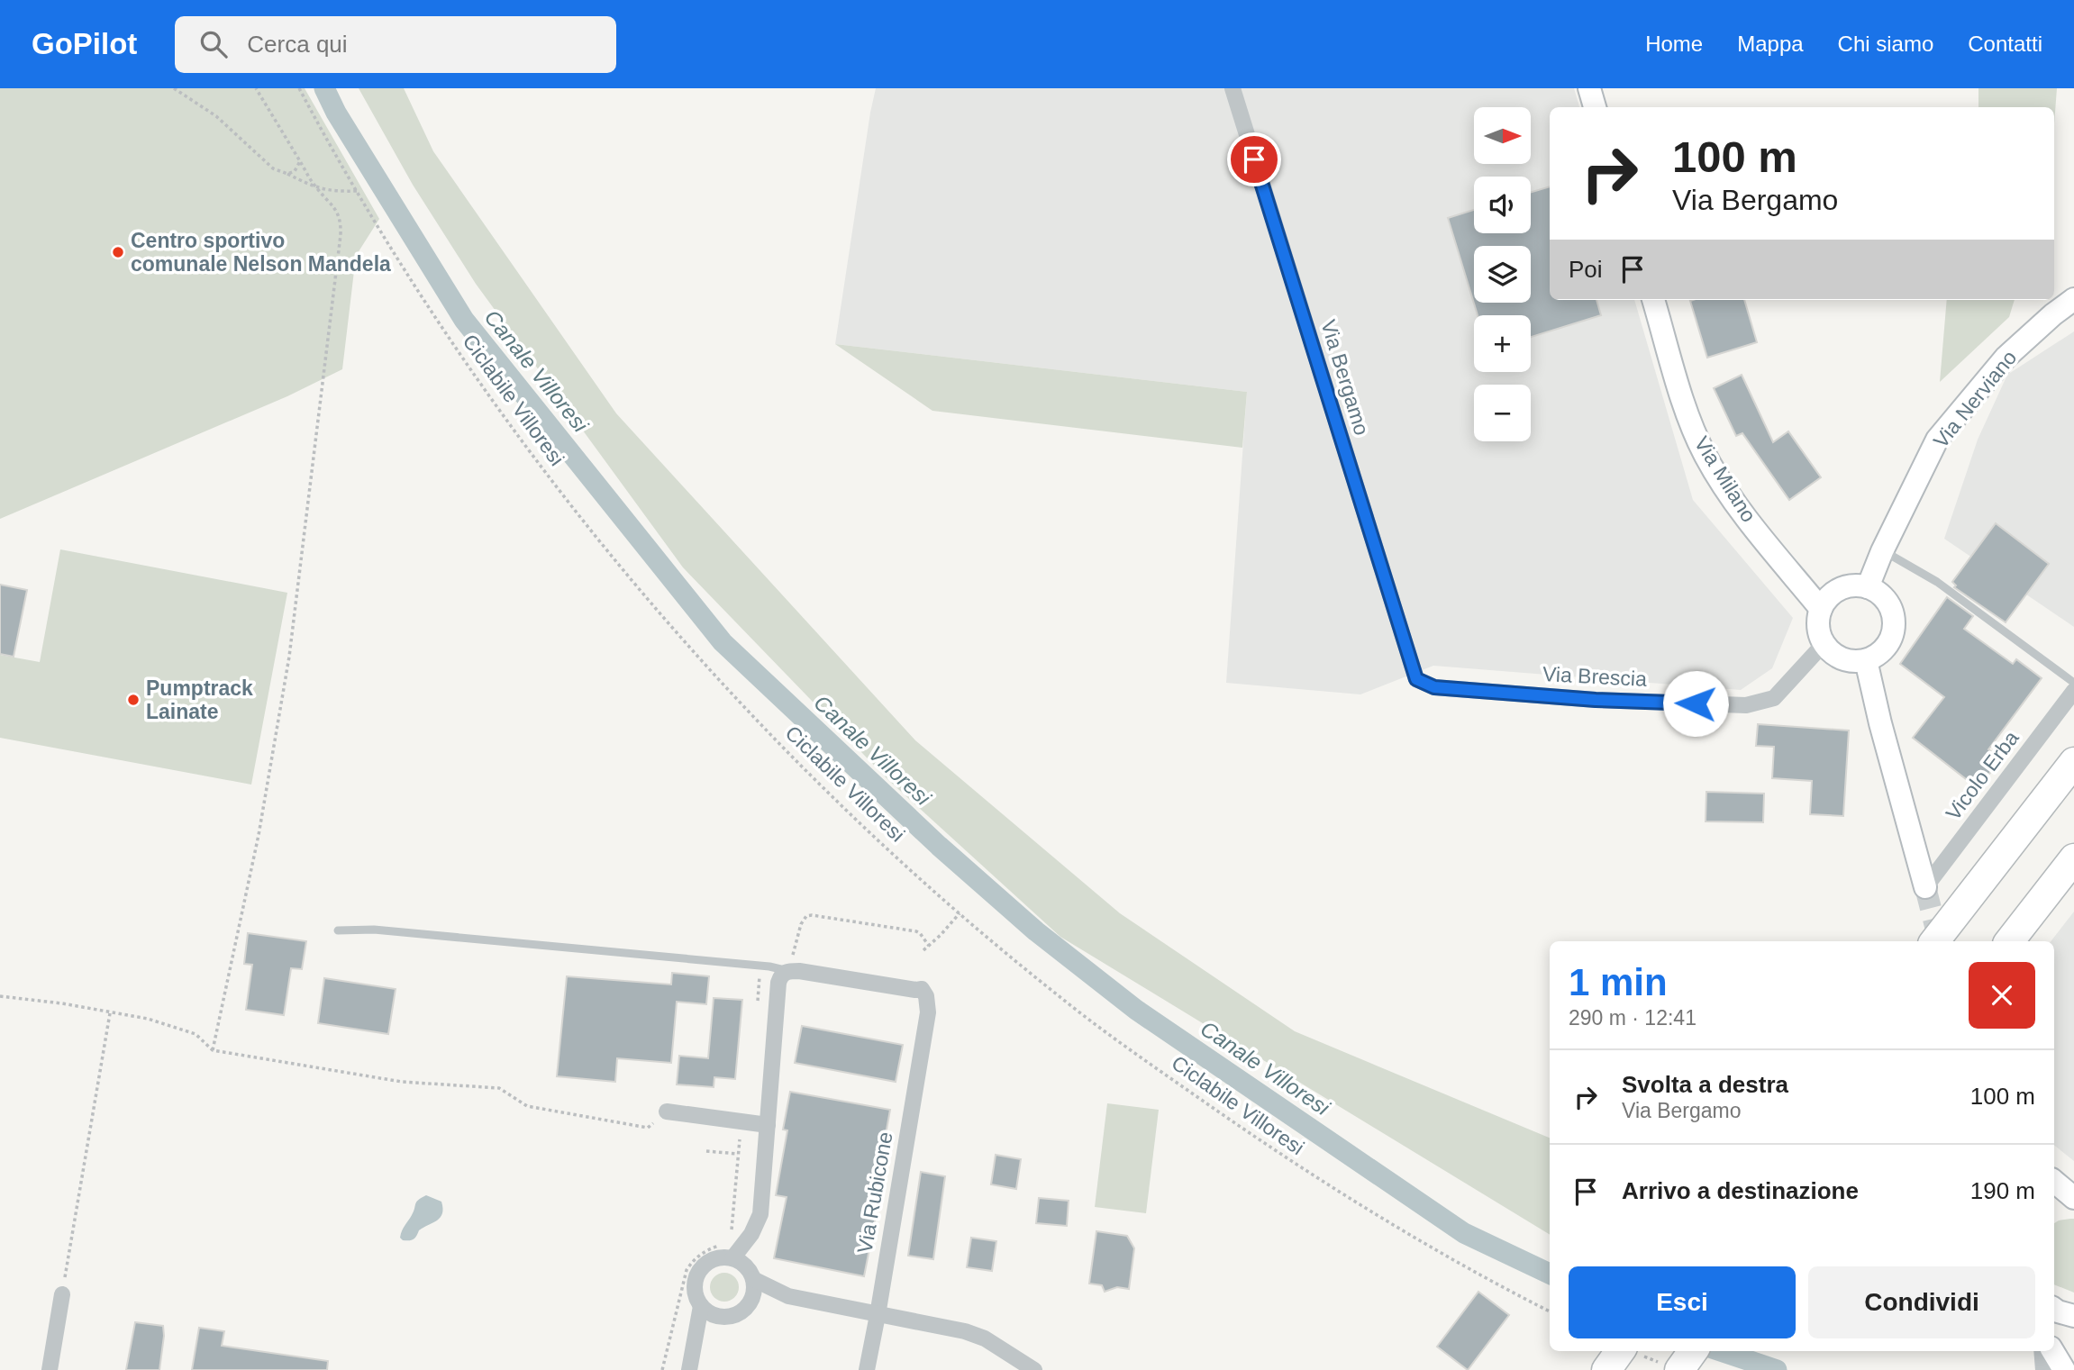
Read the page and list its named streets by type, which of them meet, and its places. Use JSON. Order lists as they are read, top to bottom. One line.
{"streets":{"street":["Via Bergamo","Via Nerviano","Via Milano","Via Brescia","Vicolo Erba","Via Rubicone"],"path":["Ciclabile Villoresi"]},"crossings":[["Via Bergamo","Via Brescia"],["Via Nerviano","Via Milano"],["Via Nerviano","Via Brescia"],["Via Milano","Via Brescia"]],"water":["Canale Villoresi"],"places":["Centro sportivo comunale Nelson Mandela","Pumptrack Lainate"],"north":"right","page":{"header":"GoPilot","search":"Cerca qui","nav":["Home","Mappa","Chi siamo","Contatti"],"map_buttons":["+","−"],"turn":["100 m","Via Bergamo"],"then":"Poi","heading":["1 min","290 m · 12:41"],"list":[{"name":"Svolta a destra","note":"Via Bergamo","value":"100 m"},{"name":"Arrivo a destinazione","value":"190 m"}],"buttons":["Esci","Condividi"]}}
